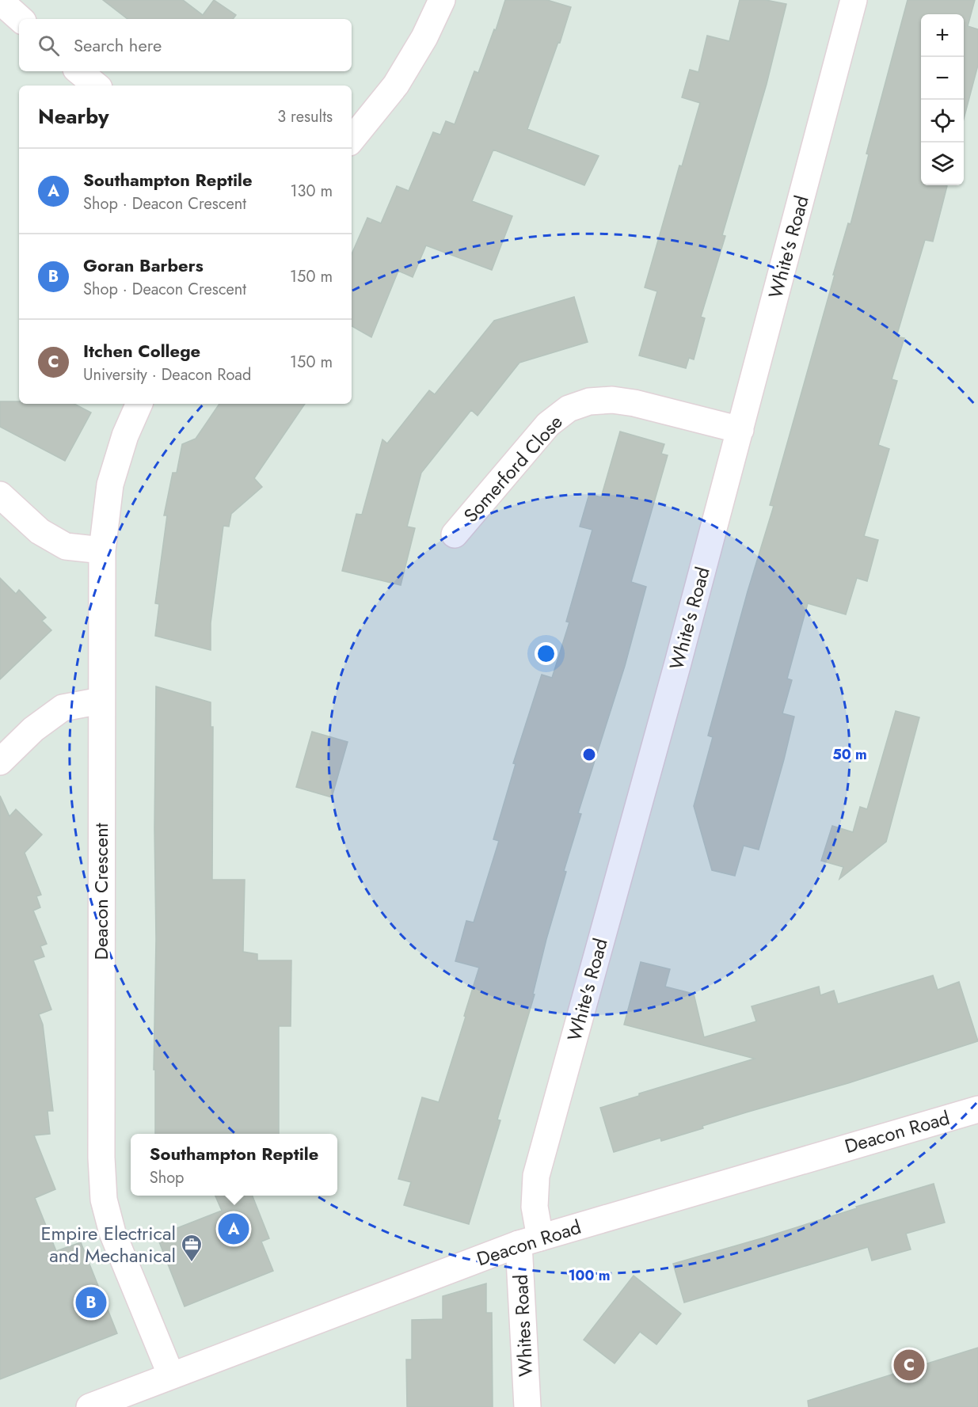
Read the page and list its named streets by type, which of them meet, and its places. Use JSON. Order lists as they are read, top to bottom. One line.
{"streets":{"street":["White's Road","Somerford Close","Deacon Crescent","Deacon Road","Whites Road"]},"crossings":[["White's Road","Somerford Close"],["White's Road","Deacon Road"],["White's Road","Whites Road"],["Deacon Crescent","Deacon Road"],["Deacon Road","Whites Road"]],"places":{"office":["Empire Electrical and Mechanical"]},"page":{"map_buttons":["+","−"],"search":"Search here","heading":["Nearby","3 results"],"list":[{"mark":"A","name":"Southampton Reptile","note":"Shop · Deacon Crescent","value":"130 m"},{"mark":"B","name":"Goran Barbers","note":"Shop · Deacon Crescent","value":"150 m"},{"mark":"C","name":"Itchen College","note":"University · Deacon Road","value":"150 m"}],"popup":["Southampton Reptile","Shop"],"pins":["A","B","C"]},"rings":["50 m","100 m"]}
